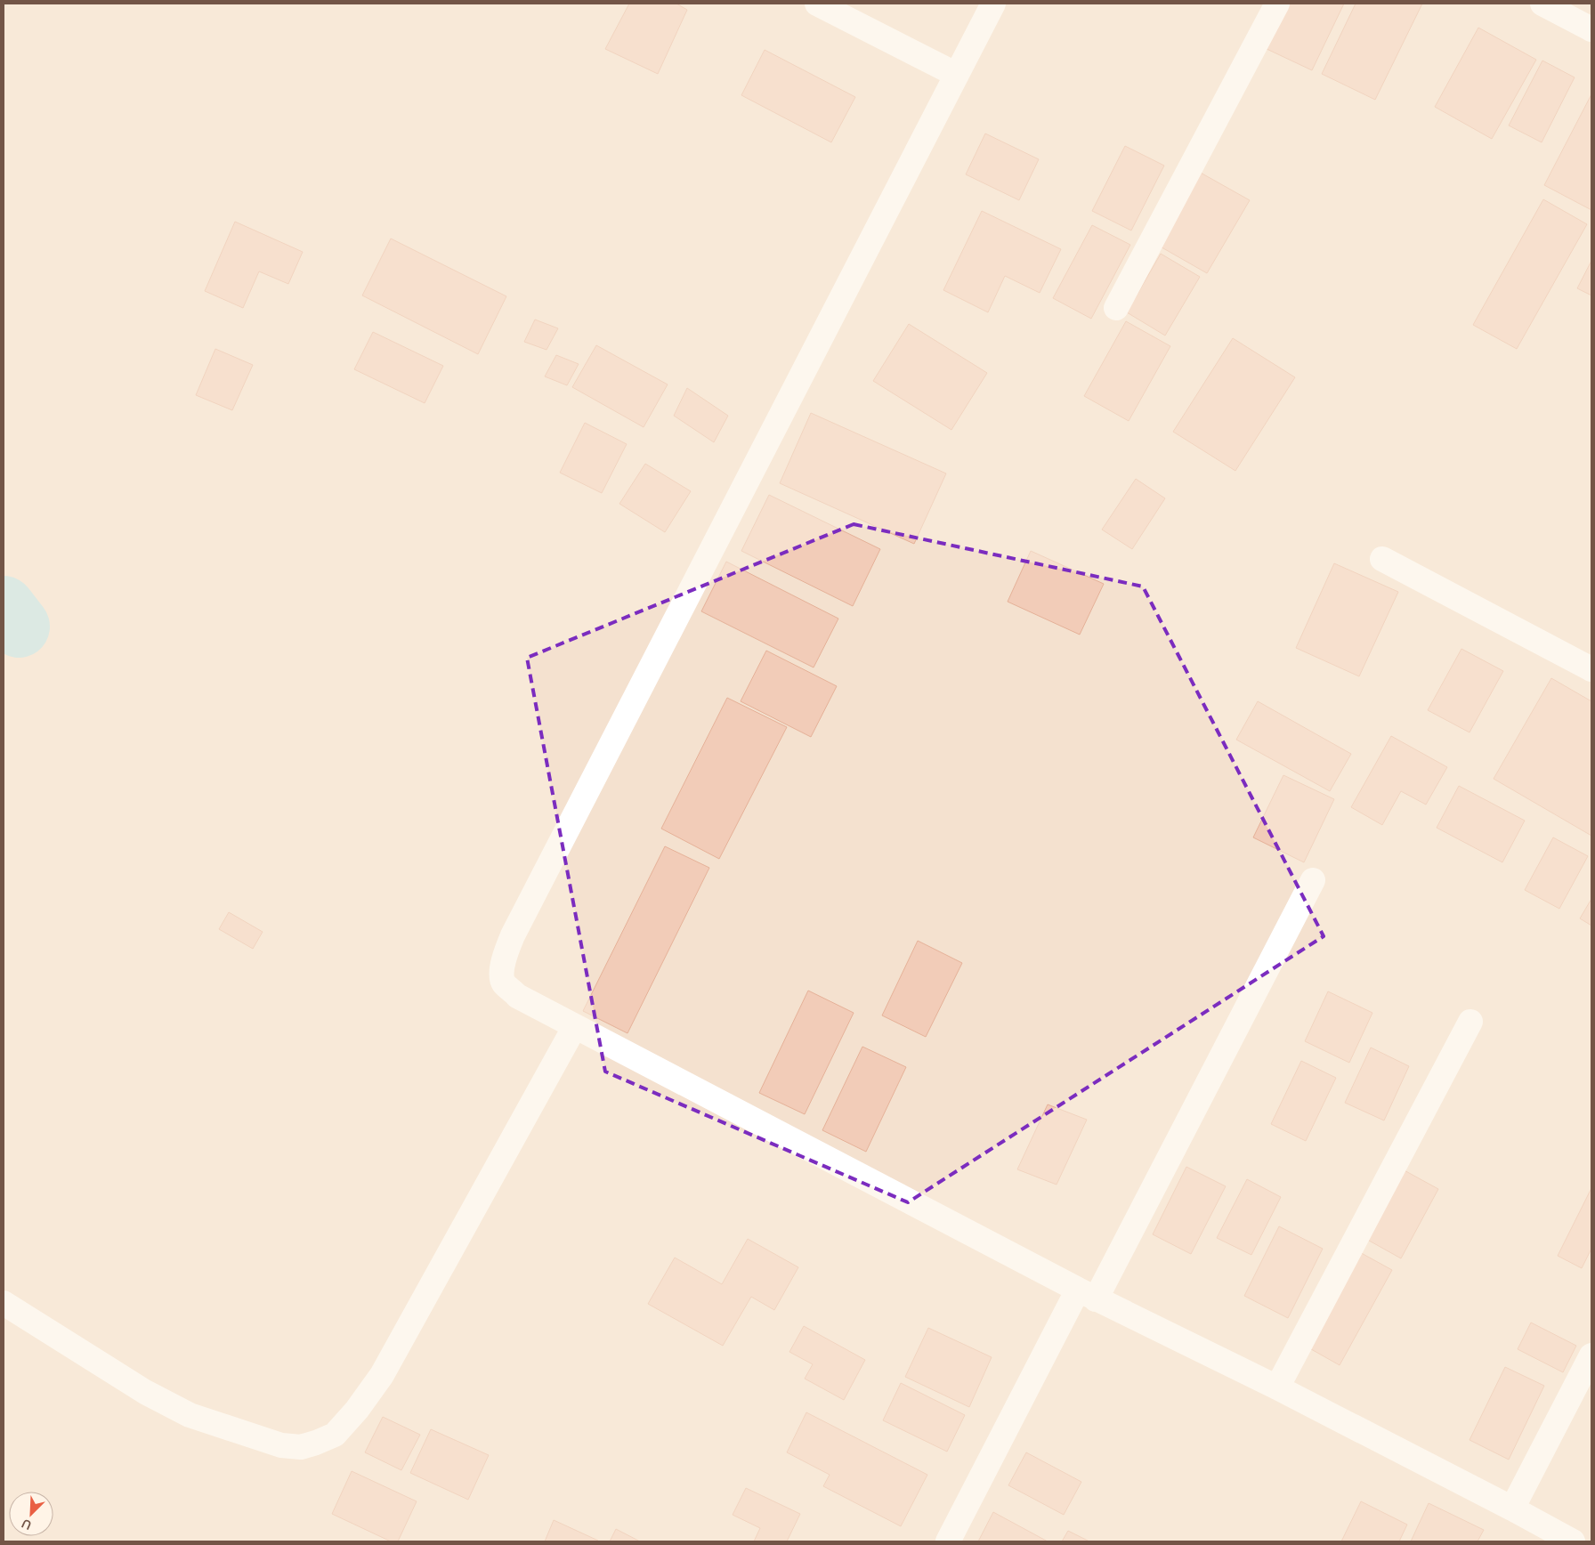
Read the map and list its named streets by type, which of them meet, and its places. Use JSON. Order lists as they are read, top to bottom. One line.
{"north":"bottom left"}
